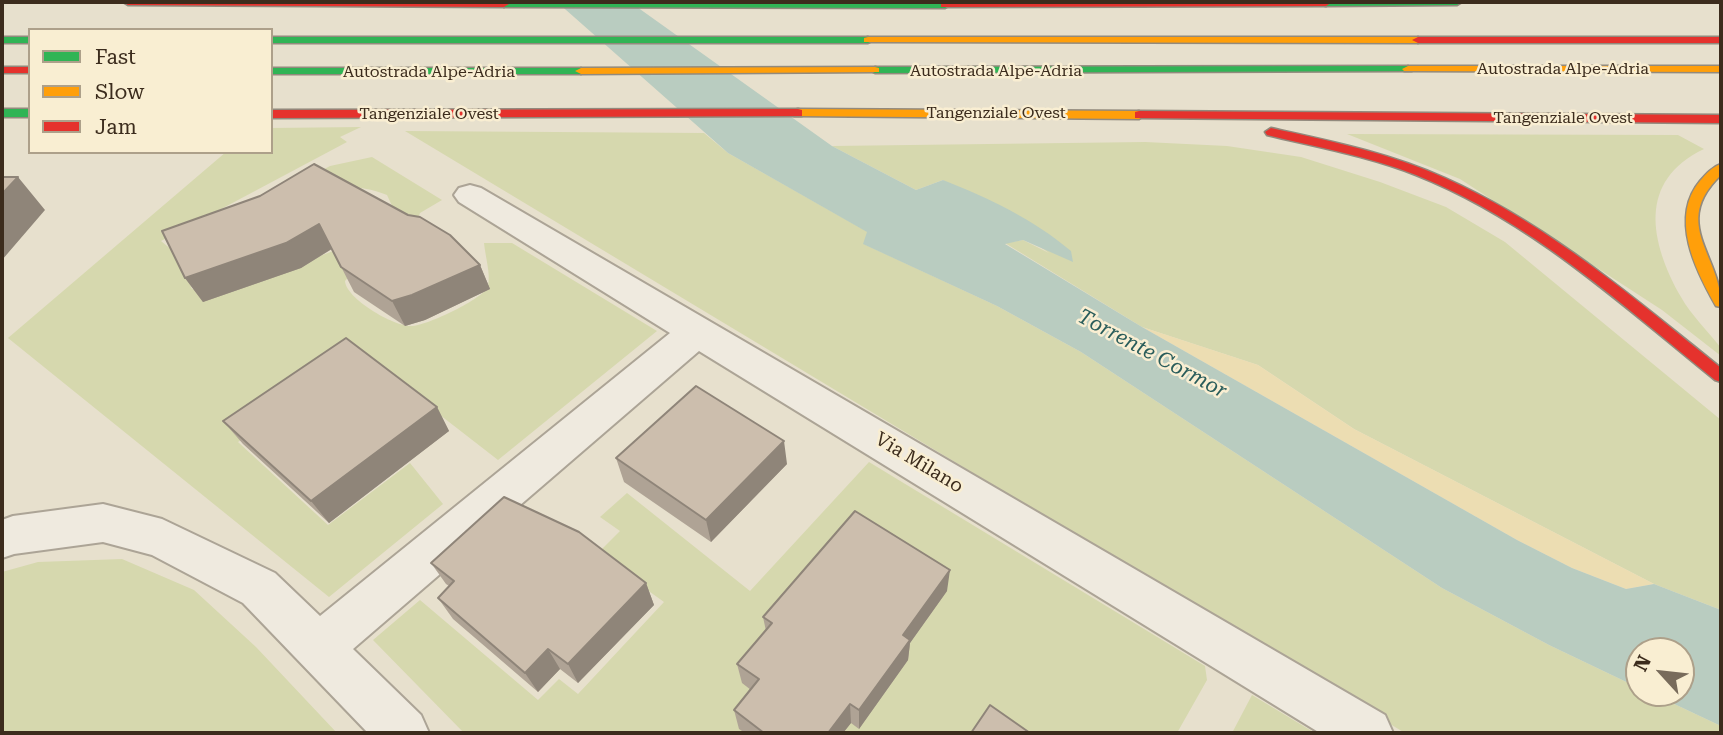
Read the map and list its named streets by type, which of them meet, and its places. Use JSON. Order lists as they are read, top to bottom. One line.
{"streets":{"highway":["Autostrada Alpe-Adria","Tangenziale Ovest"],"street":["Via Milano"]},"water":["Torrente Cormor"],"legend":["Fast","Slow","Jam"],"north":"top left"}
